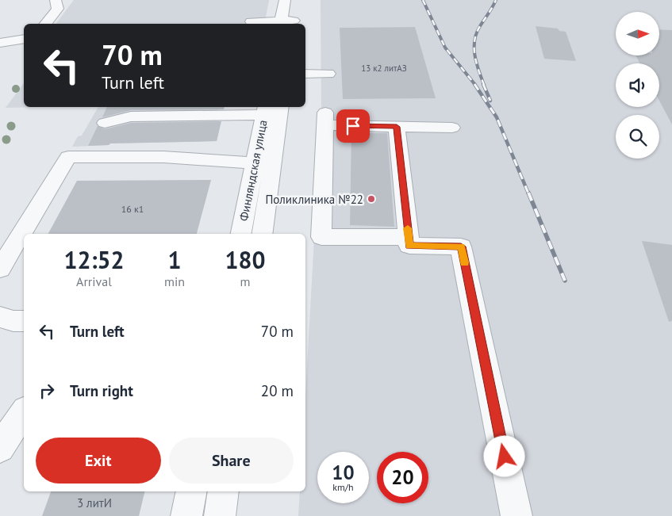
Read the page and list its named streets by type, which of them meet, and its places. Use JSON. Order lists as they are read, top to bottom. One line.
{"streets":{"street":["Финляндская улица"]},"places":["Поликлиника №22"],"house_numbers":["13 к2 литАЗ","16 к1","3 литИ"],"north":"right","page":{"turn":["70 m","Turn left"],"eta":["12:52","Arrival","1","min","180","m"],"list":[{"name":"Turn left","value":"70 m"},{"name":"Turn right","value":"20 m"}],"buttons":["Exit","Share"],"speed":"10 km/h","limit":"20"}}
